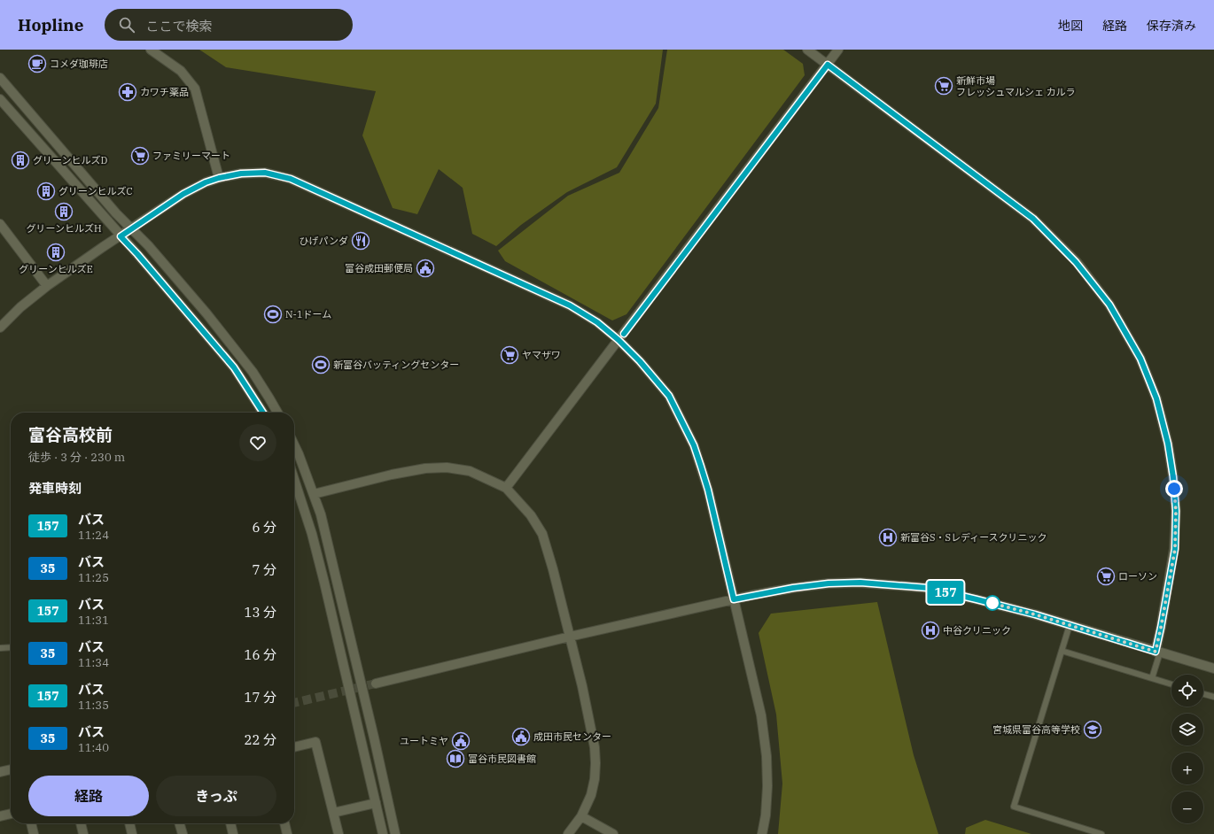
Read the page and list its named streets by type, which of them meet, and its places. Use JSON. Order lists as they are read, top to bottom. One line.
{"places":{"cafe":["コメダ珈琲店"],"supermarket":["新鮮市場 フレッシュマルシェ カルラ","ファミリーマート","ヤマザワ","ローソン"],"pharmacy":["カワチ薬品"],"building":["グリーンヒルズD","グリーンヒルズC","グリーンヒルズH","グリーンヒルズE"],"restaurant":["ひげパンダ"],"public building":["富谷成田郵便局","成田市民センター","ユートミヤ"],"sports":["N-1ドーム","新富谷バッティングセンター"],"hospital":["新富谷S・Sレディースクリニック","中谷クリニック"],"school or university":["宮城県富谷高等学校"],"library":["富谷市民図書館"]},"lines":["bus line 157"],"page":{"header":"Hopline","search":"ここで検索","nav":["地図","経路","保存済み"],"on_map":"157","heading":[["富谷高校前","徒歩 · 3 分 · 230 m"],"発車時刻"],"list":[{"mark":"157","name":"バス","note":"11:24","value":"6 分"},{"mark":"35","name":"バス","note":"11:25","value":"7 分"},{"mark":"157","name":"バス","note":"11:31","value":"13 分"},{"mark":"35","name":"バス","note":"11:34","value":"16 分"},{"mark":"157","name":"バス","note":"11:35","value":"17 分"},{"mark":"35","name":"バス","note":"11:40","value":"22 分"}],"map_buttons":["+","−"],"buttons":["経路","きっぷ"]}}
